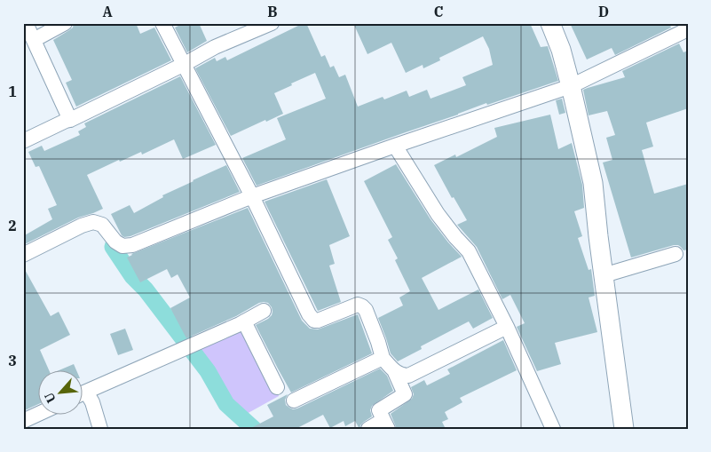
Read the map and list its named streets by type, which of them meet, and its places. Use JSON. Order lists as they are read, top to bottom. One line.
{"north":"bottom left","grid":{"columns":["A","B","C","D"],"rows":["1","2","3"]}}
